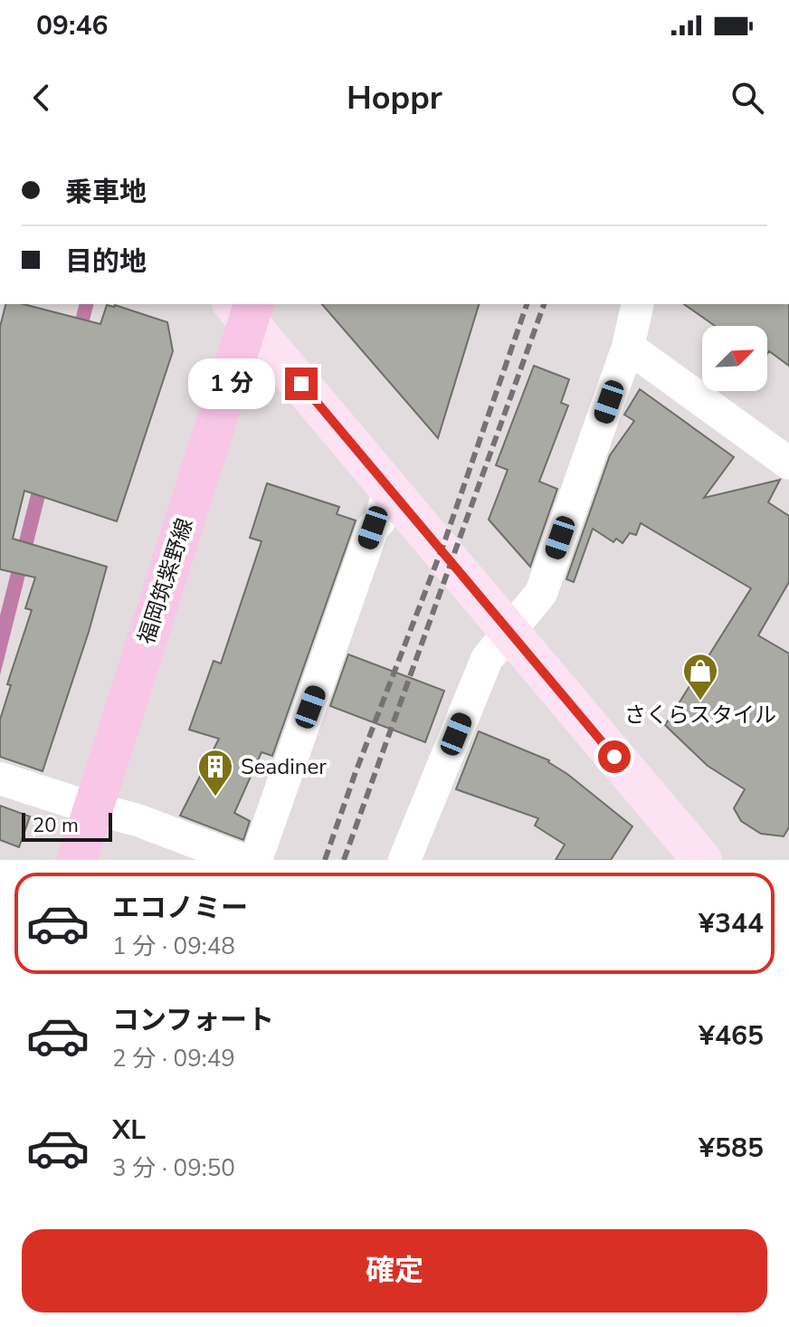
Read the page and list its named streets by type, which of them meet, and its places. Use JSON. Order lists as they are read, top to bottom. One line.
{"streets":{"main road":["福岡筑紫野線"]},"places":{"shop":["さくらスタイル"],"building":["Seadiner"]},"scale_bar":"20 m","north":"top right","page":{"status":"09:46","header":"Hoppr","banner":["乗車地","目的地"],"bubble":"1 分","scale":"20 m","list":[{"name":"エコノミー","note":"1 分 · 09:48","value":"¥344"},{"name":"コンフォート","note":"2 分 · 09:49","value":"¥465"},{"name":"XL","note":"3 分 · 09:50","value":"¥585"}],"buttons":"確定"}}
